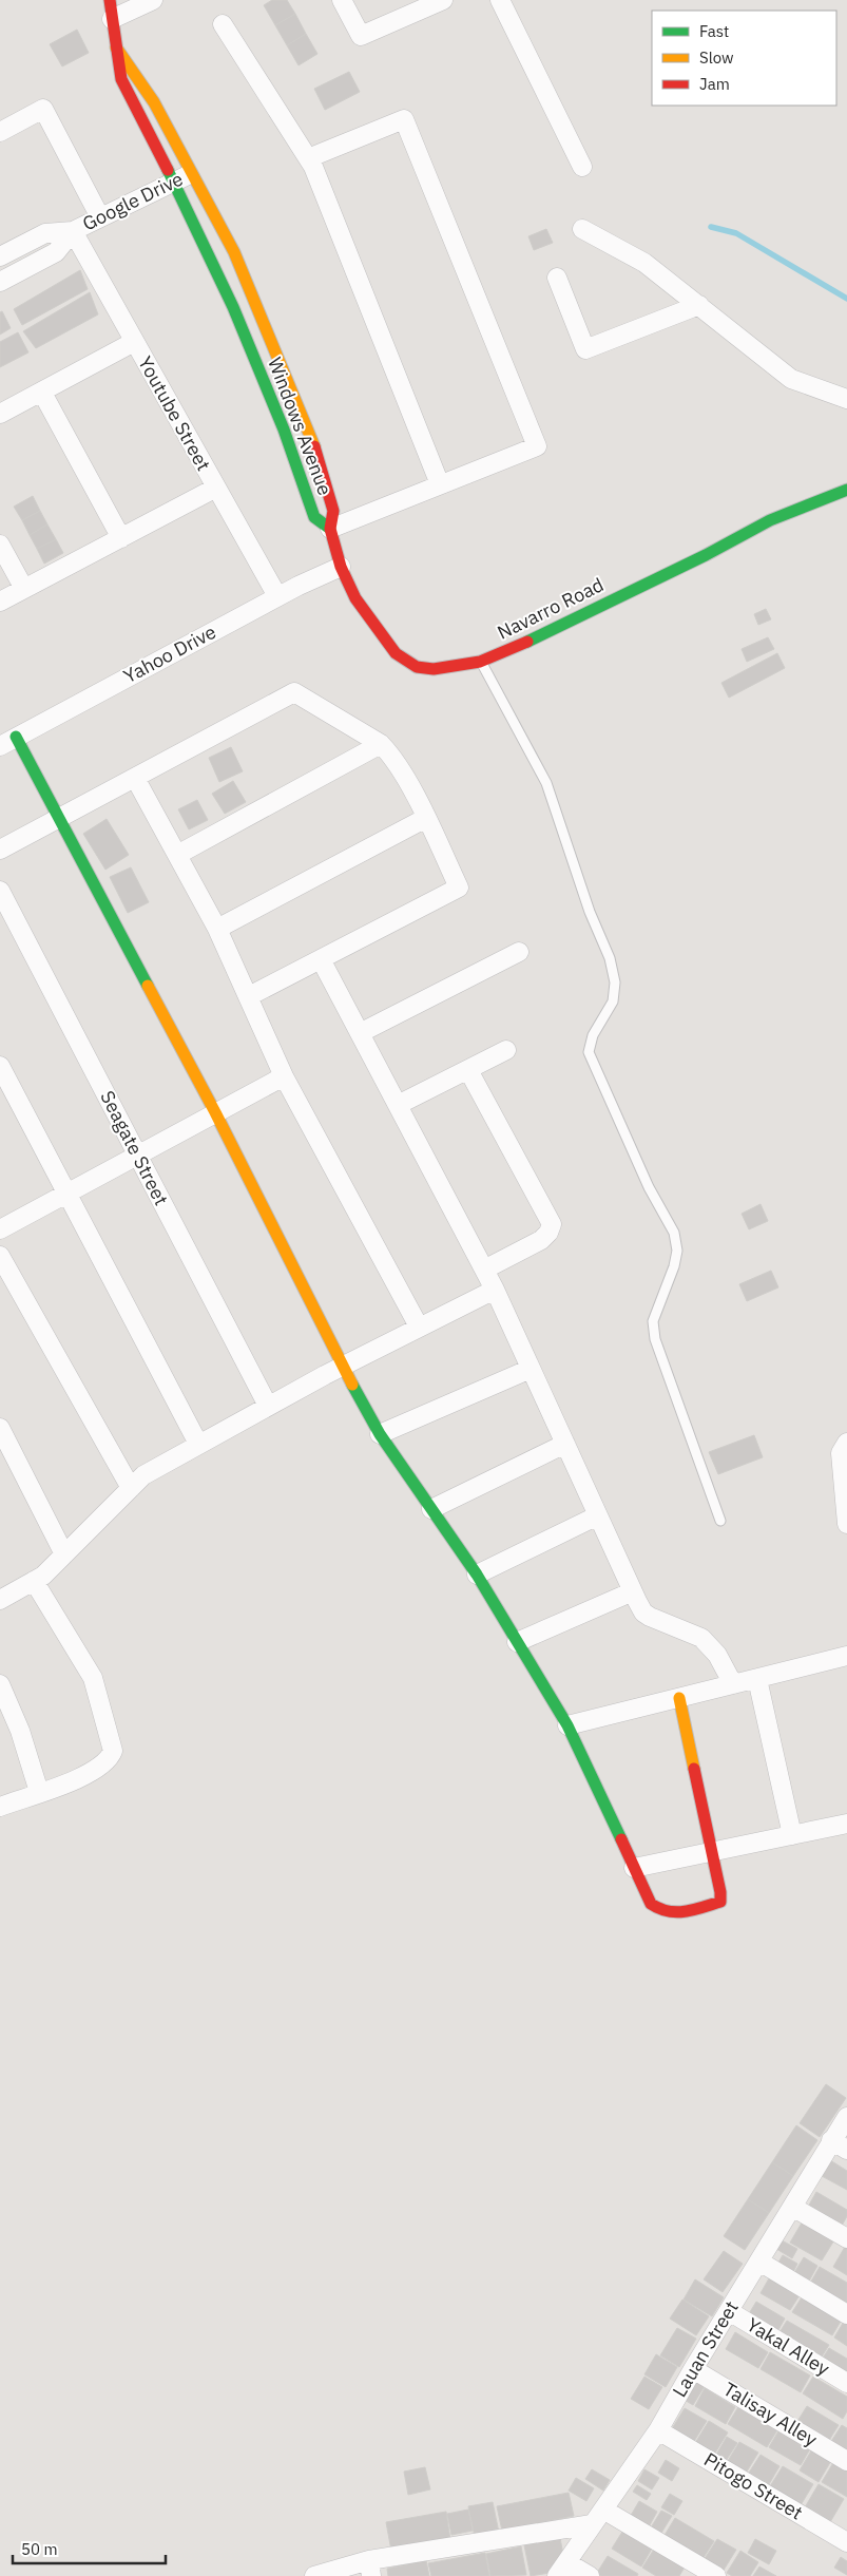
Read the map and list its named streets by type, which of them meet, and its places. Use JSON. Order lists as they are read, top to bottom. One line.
{"streets":{"street":["Google Drive","Youtube Street","Windows Avenue","Navarro Road","Yahoo Drive","Seagate Street","Yakal Alley","Lauan Street","Talisay Alley","Pitogo Street"]},"crossings":[["Google Drive","Youtube Street"],["Google Drive","Windows Avenue"],["Youtube Street","Yahoo Drive"],["Windows Avenue","Navarro Road"],["Navarro Road","Yahoo Drive"],["Yakal Alley","Lauan Street"],["Lauan Street","Talisay Alley"],["Lauan Street","Pitogo Street"]],"legend":["Fast","Slow","Jam"],"scale_bar":"50 m"}
